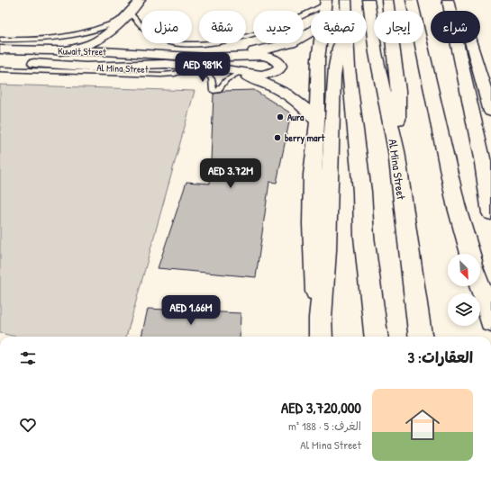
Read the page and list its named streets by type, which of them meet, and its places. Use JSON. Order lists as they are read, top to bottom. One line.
{"streets":{"main road":["Kuwait Street","Al Mina Street"]},"crossings":[["Kuwait Street","Al Mina Street"]],"places":["Aura","berry mart"],"north":"bottom right","page":{"chip":["شراء","إيجار","تصفية","جديد","شقة","منزل"],"price":["AED 981K","AED 3.72M","AED 1.66M"],"heading":"العقارات: 3","list":[{"name":"AED 3,720,000","note":"الغرف: 5 · 188 m² · Al Mina Street"}]}}
